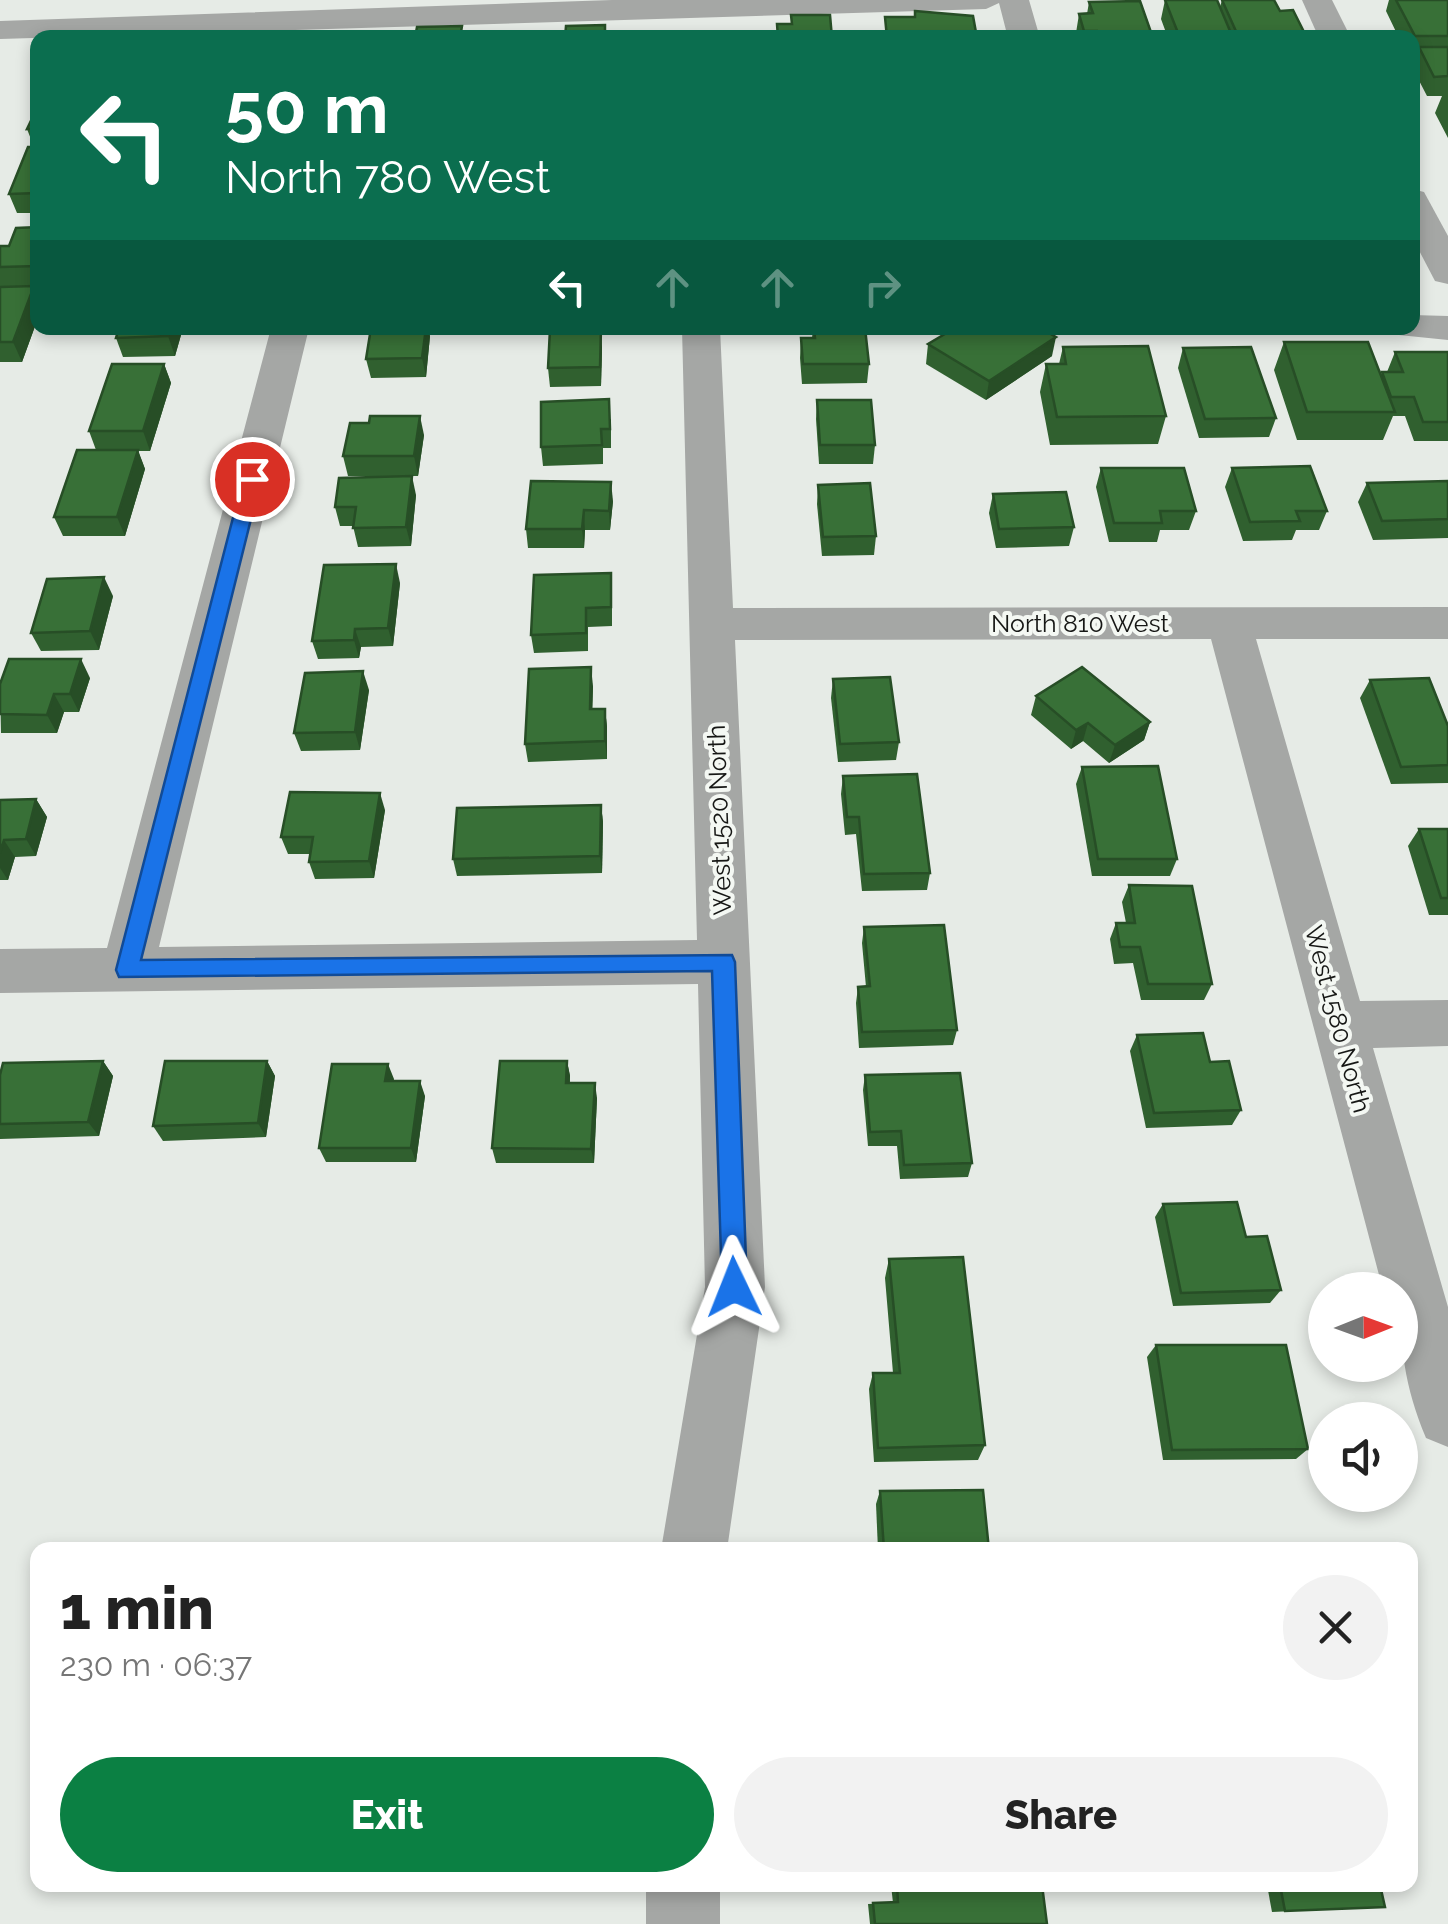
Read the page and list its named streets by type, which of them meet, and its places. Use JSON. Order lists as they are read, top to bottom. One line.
{"streets":{"street":["North 810 West","West 1520 North","West 1580 North"]},"crossings":[["North 810 West","West 1520 North"],["North 810 West","West 1580 North"]],"north":"right","page":{"turn":["50 m","North 780 West"],"heading":["1 min","230 m · 06:37"],"buttons":["Exit","Share"]}}
